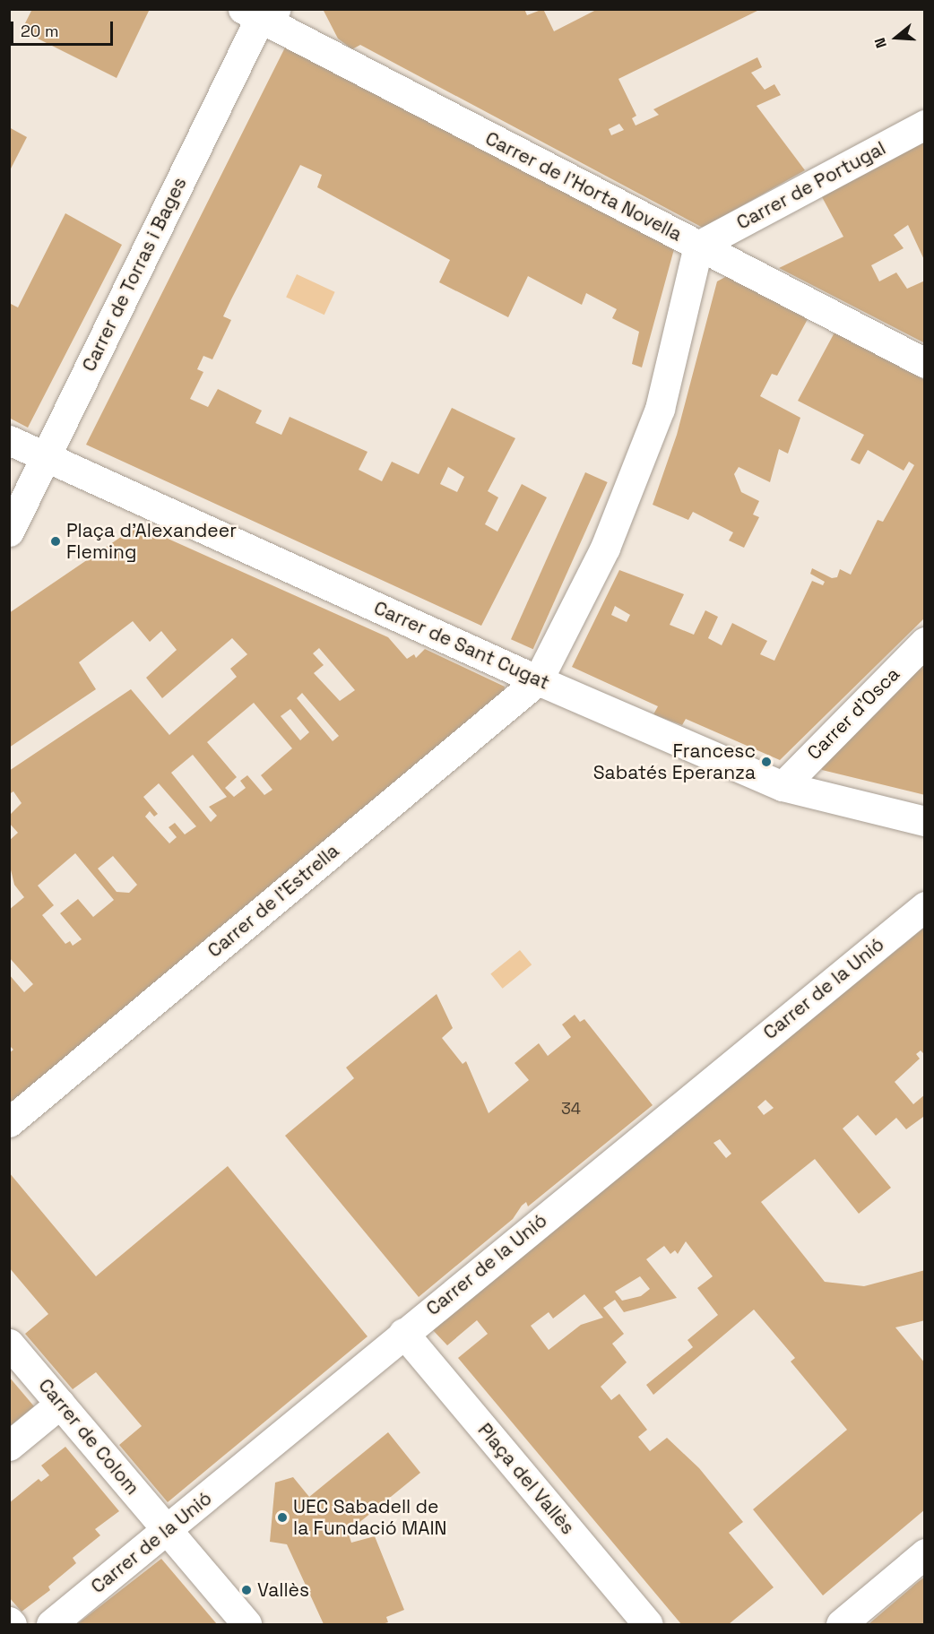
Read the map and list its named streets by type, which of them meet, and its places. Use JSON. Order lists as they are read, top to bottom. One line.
{"streets":{"street":["Carrer de Portugal","Carrer de l'Horta Novella","Carrer de Torras i Bages","Carrer de Sant Cugat","Carrer d'Osca","Carrer de l'Estrella","Carrer de la Unió","Carrer de Colom","Plaça del Vallès"]},"crossings":[["Carrer de Portugal","Carrer de l'Horta Novella"],["Carrer de l'Horta Novella","Carrer de Torras i Bages"],["Carrer de Torras i Bages","Carrer de Sant Cugat"],["Carrer de Sant Cugat","Carrer d'Osca"],["Carrer de Sant Cugat","Carrer de l'Estrella"],["Carrer de la Unió","Carrer de Colom"],["Carrer de la Unió","Plaça del Vallès"]],"places":["Plaça d'Alexandeer Fleming","Francesc Sabatés Eperanza","UEC Sabadell de la Fundació MAIN","Vallès"],"house_numbers":["34"],"scale_bar":"20 m","north":"left"}
